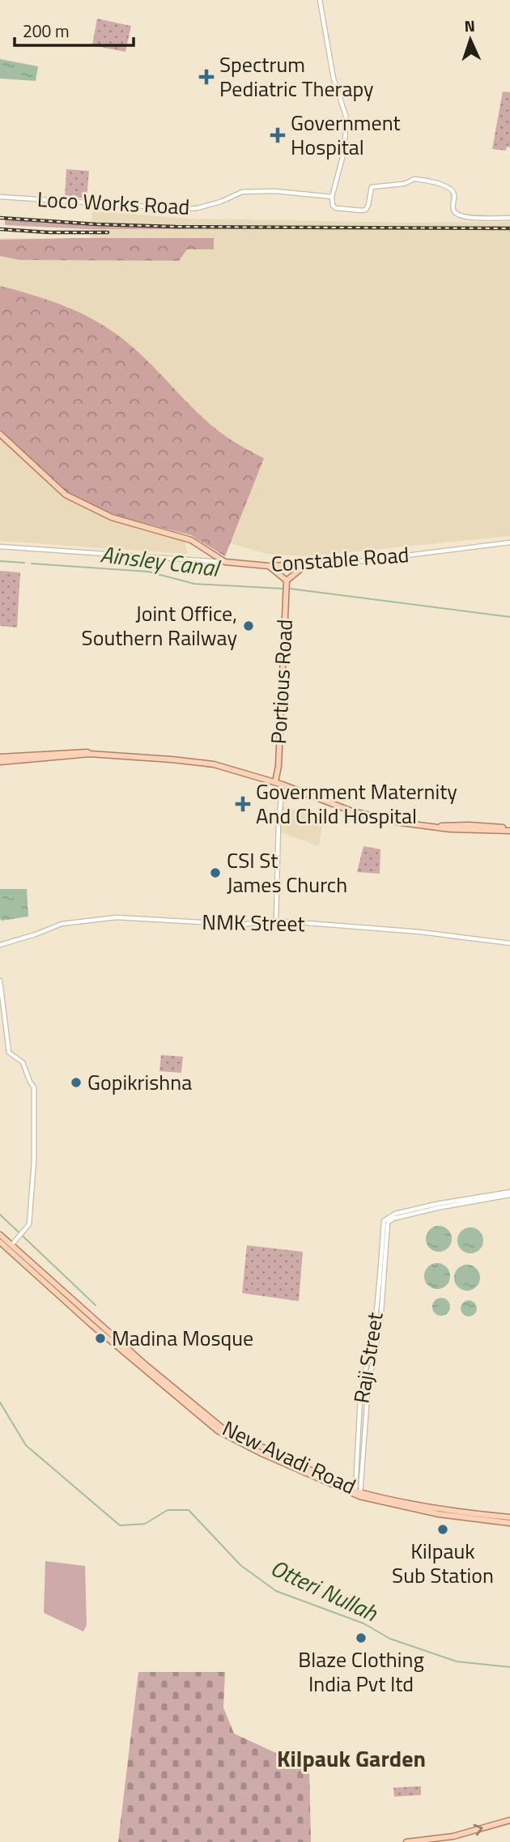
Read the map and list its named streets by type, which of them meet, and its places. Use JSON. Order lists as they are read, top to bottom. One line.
{"streets":{"main road":["Constable Road","Portious Road","New Avadi Road"],"street":["Loco Works Road","NMK Street","Raji Street"]},"crossings":[["Raji Street","New Avadi Road"]],"districts":["Kilpauk Garden"],"water":["Ainsley Canal","Otteri Nullah"],"places":{"health":["Spectrum Pediatric Therapy","Government Hospital","Government Maternity And Child Hospital"],"other":["Joint Office, Southern Railway","CSI St James Church","Gopikrishna","Madina Mosque","Kilpauk Sub Station","Blaze Clothing India Pvt ltd"]},"scale_bar":"200 m","north":"top"}
